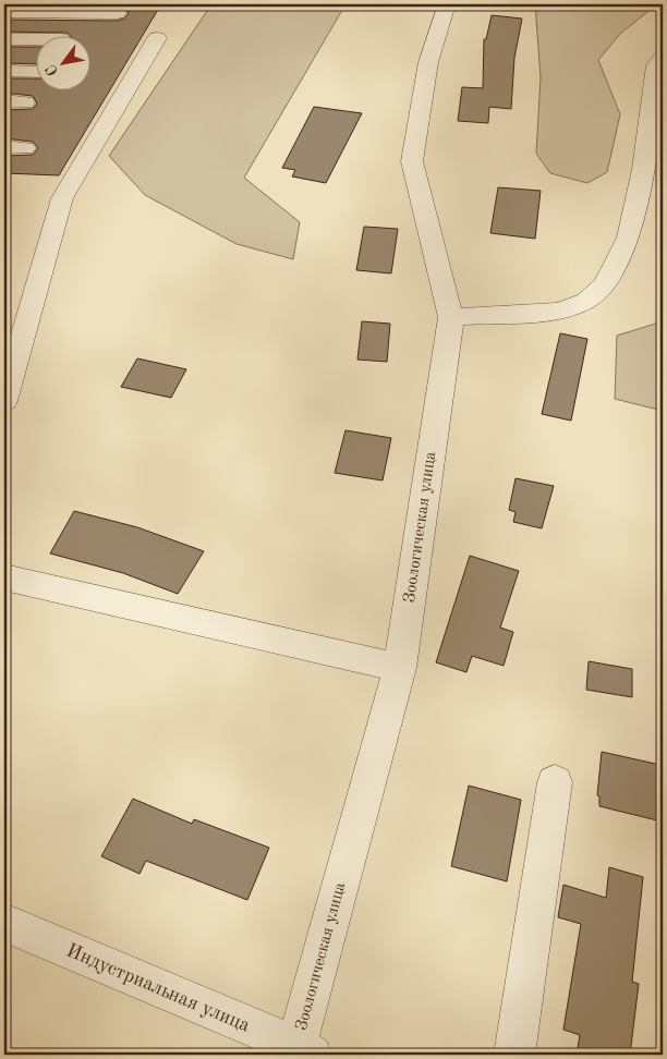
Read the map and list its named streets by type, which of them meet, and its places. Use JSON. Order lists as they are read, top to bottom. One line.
{"streets":{"street":["Зоологическая улица","Индустриальная улица"]},"crossings":[["Зоологическая улица","Индустриальная улица"]],"north":"bottom left"}
